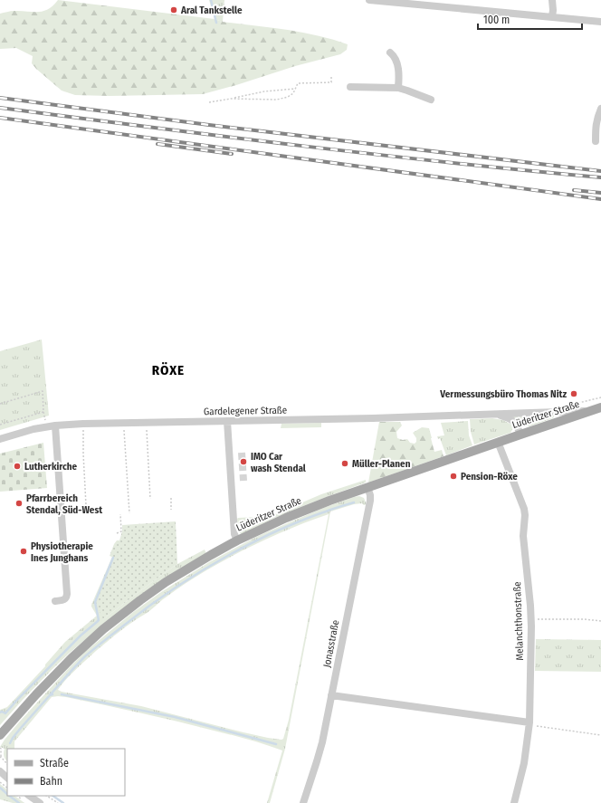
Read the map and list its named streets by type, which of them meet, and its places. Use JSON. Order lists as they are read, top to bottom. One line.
{"streets":{"main road":["Lüderitzer Straße"],"street":["Gardelegener Straße","Melanchthonstraße","Jonasstraße"]},"crossings":[["Gardelegener Straße","Lüderitzer Straße"],["Lüderitzer Straße","Melanchthonstraße"],["Lüderitzer Straße","Jonasstraße"]],"districts":["RÖXE"],"places":["Aral Tankstelle","Vermessungsbüro Thomas Nitz","IMO Car wash Stendal","Müller-Planen","Lutherkirche","Pension-Röxe","Pfarrbereich Stendal, Süd-West","Physiotherapie Ines Junghans"],"legend":["Straße","Bahn"],"scale_bar":"100 m"}
